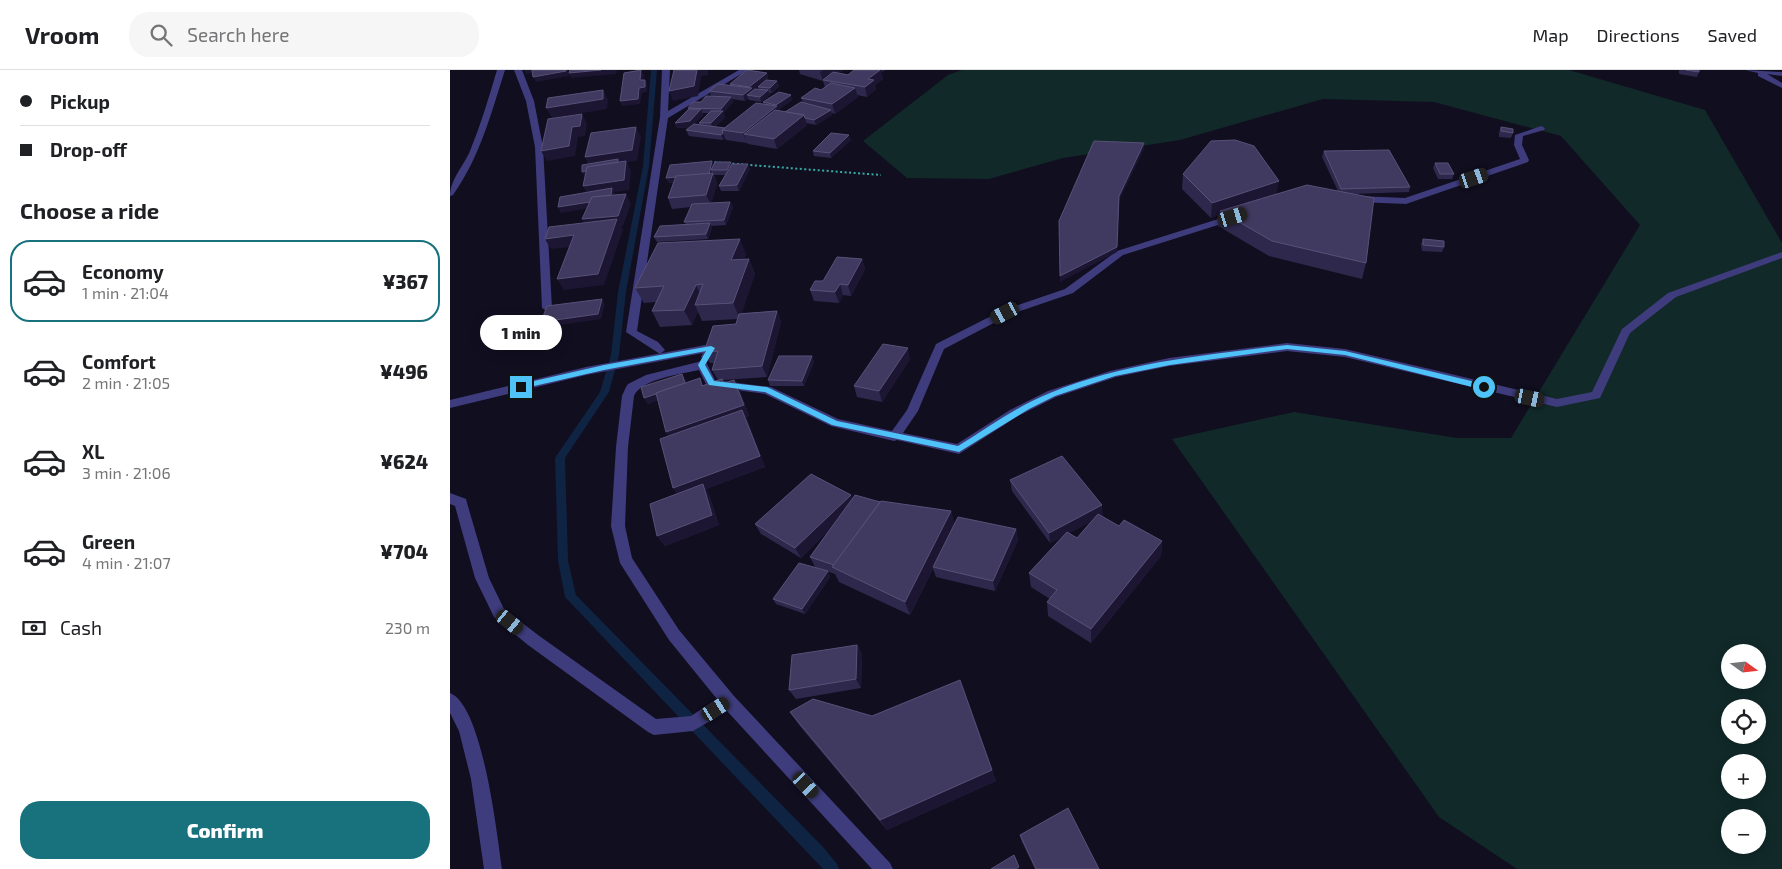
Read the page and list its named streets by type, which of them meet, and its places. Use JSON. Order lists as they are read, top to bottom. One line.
{"north":"right","page":{"header":"Vroom","search":"Search here","nav":["Map","Directions","Saved"],"banner":["Pickup","Drop-off"],"heading":"Choose a ride","list":[{"name":"Economy","note":"1 min · 21:04","value":"¥367"},{"name":"Comfort","note":"2 min · 21:05","value":"¥496"},{"name":"XL","note":"3 min · 21:06","value":"¥624"},{"name":"Green","note":"4 min · 21:07","value":"¥704"}],"bubble":"1 min","pay":["Cash","230 m"],"map_buttons":["+","−"],"buttons":"Confirm"}}
